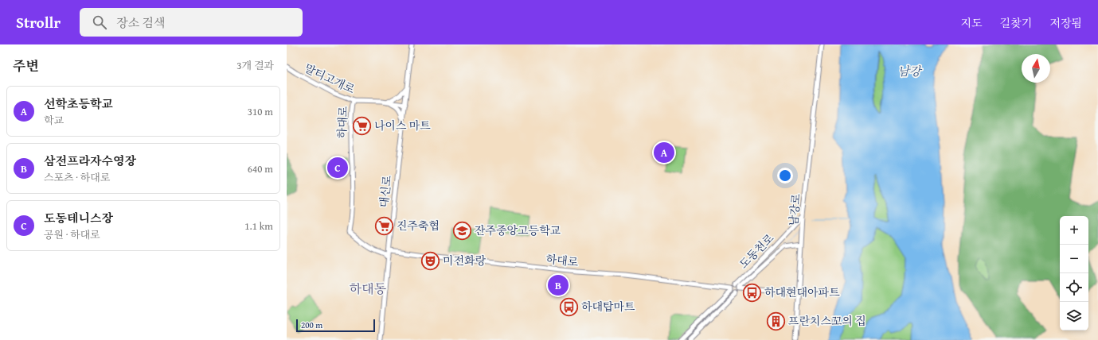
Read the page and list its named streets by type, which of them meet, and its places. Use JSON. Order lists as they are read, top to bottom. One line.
{"streets":{"street":["말티고개로","하대로","대신로","남강로","도동천로"]},"crossings":[["말티고개로","하대로"],["말티고개로","대신로"],["하대로","대신로"],["하대로","도동천로"],["남강로","도동천로"]],"districts":["하대동"],"water":["남강"],"places":{"supermarket":["나이스 마트","진주축협"],"school or university":["잔주중앙고등학교"],"theatre":["미전화랑"],"bus stop":["하대현대아파트","하대탑마트"],"building":["프란치스꼬의 집"]},"scale_bar":"200 m","north":"top","page":{"header":"Strollr","search":"장소 검색","nav":["지도","길찾기","저장됨"],"heading":["주변","3개 결과"],"list":[{"mark":"A","name":"선학초등학교","note":"학교","value":"310 m"},{"mark":"B","name":"삼전프라자수영장","note":"스포츠 · 하대로","value":"640 m"},{"mark":"C","name":"도동테니스장","note":"공원 · 하대로","value":"1.1 km"}],"pins":["A","C","B"],"map_buttons":["+","−"],"scale":"200 m"}}
